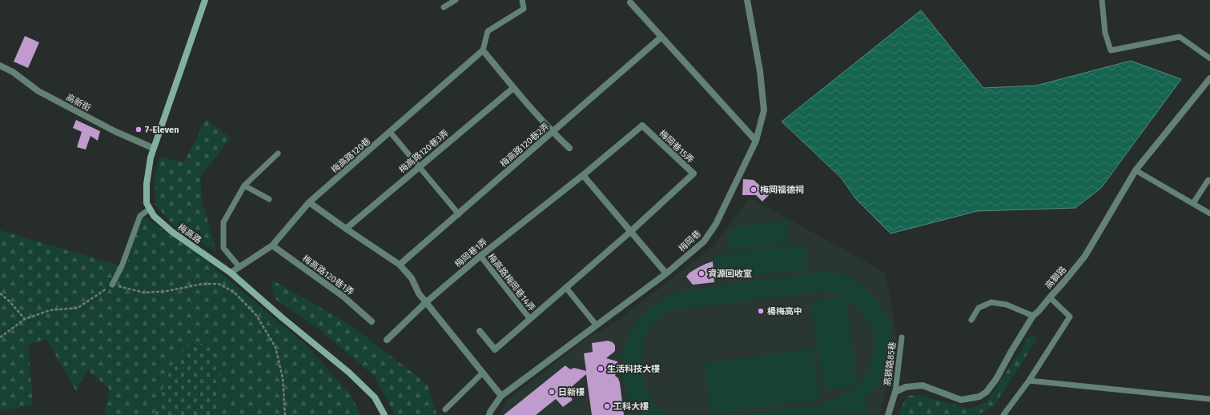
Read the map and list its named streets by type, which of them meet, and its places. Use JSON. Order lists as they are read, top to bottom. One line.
{"streets":{"street":["高新街","梅高路120巷2弄","梅岡巷15弄","梅高路120巷3弄","梅高路120巷","梅高路","梅岡巷","梅岡巷1弄","梅高路120巷1弄","高獅路","梅高路梅岡巷14弄"],"lane":["高獅路85巷"]},"crossings":[["高新街","梅高路"],["梅岡巷15弄","梅岡巷1弄"],["梅岡巷15弄","梅高路梅岡巷14弄"],["梅高路120巷","梅高路"],["梅高路120巷","梅高路120巷1弄"],["梅岡巷1弄","梅高路梅岡巷14弄"],["高獅路","高獅路85巷"]],"places":["7-Eleven","梅岡福德祠","資源回收室","楊梅高中","生活科技大樓","日新樓","工科大樓"]}
